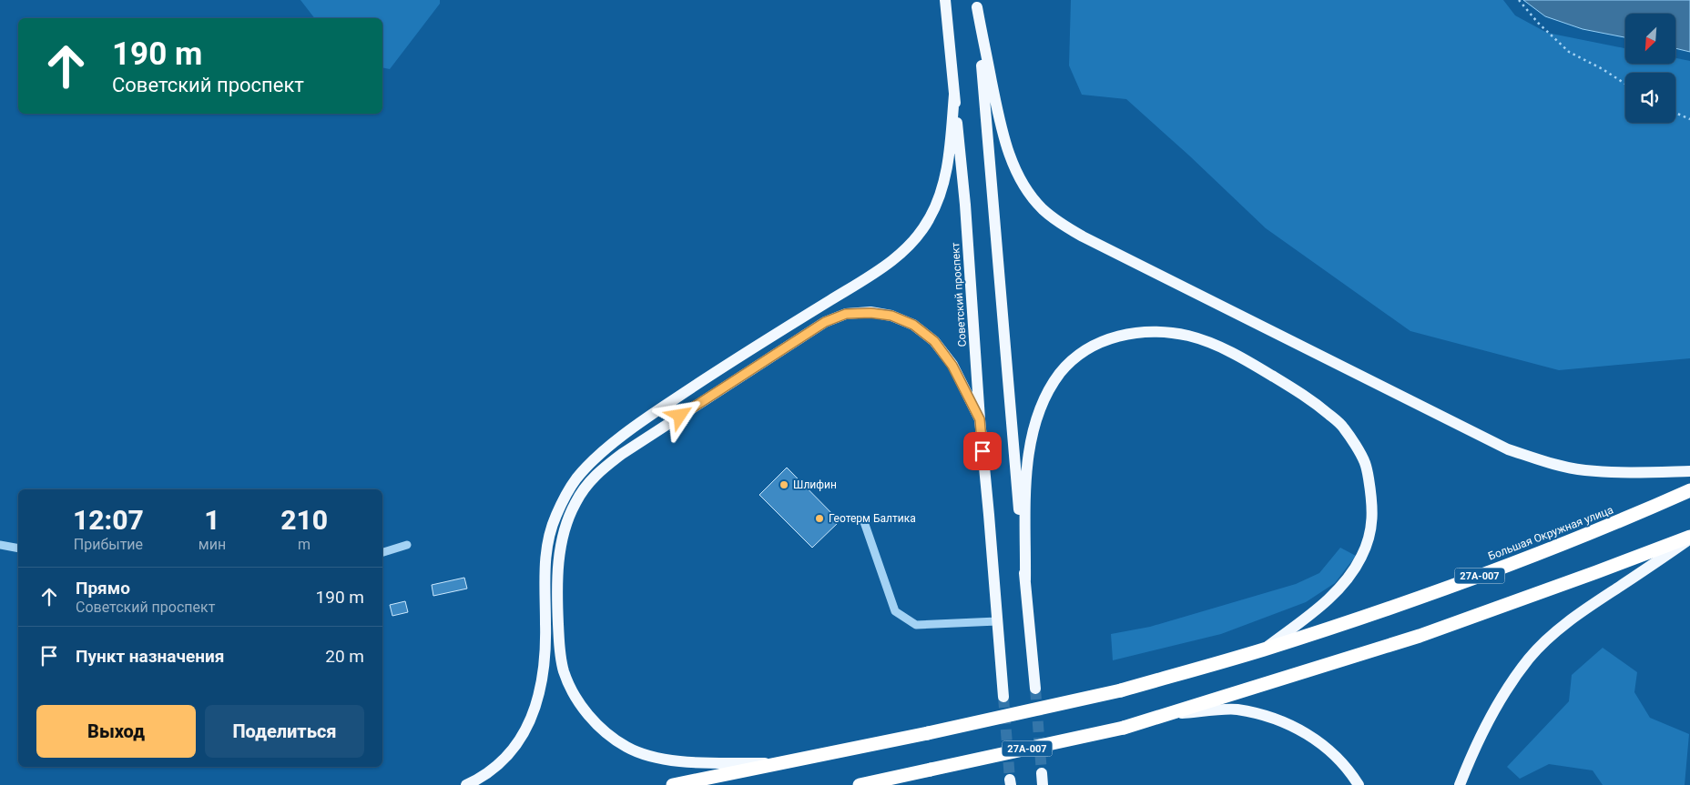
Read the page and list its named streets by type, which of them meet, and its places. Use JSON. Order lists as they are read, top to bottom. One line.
{"streets":{"highway":["Большая Окружная улица","27А-007"],"main road":["Советский проспект"]},"crossings":[["Большая Окружная улица","27А-007"]],"places":["Шлифин","Геотерм Балтика"],"north":"bottom left","page":{"turn":["190 m","Советский проспект"],"eta":["12:07","Прибытие","1","мин","210","m"],"list":[{"name":"Прямо","note":"Советский проспект","value":"190 m"},{"name":"Пункт назначения","value":"20 m"}],"buttons":["Выход","Поделиться"]}}
